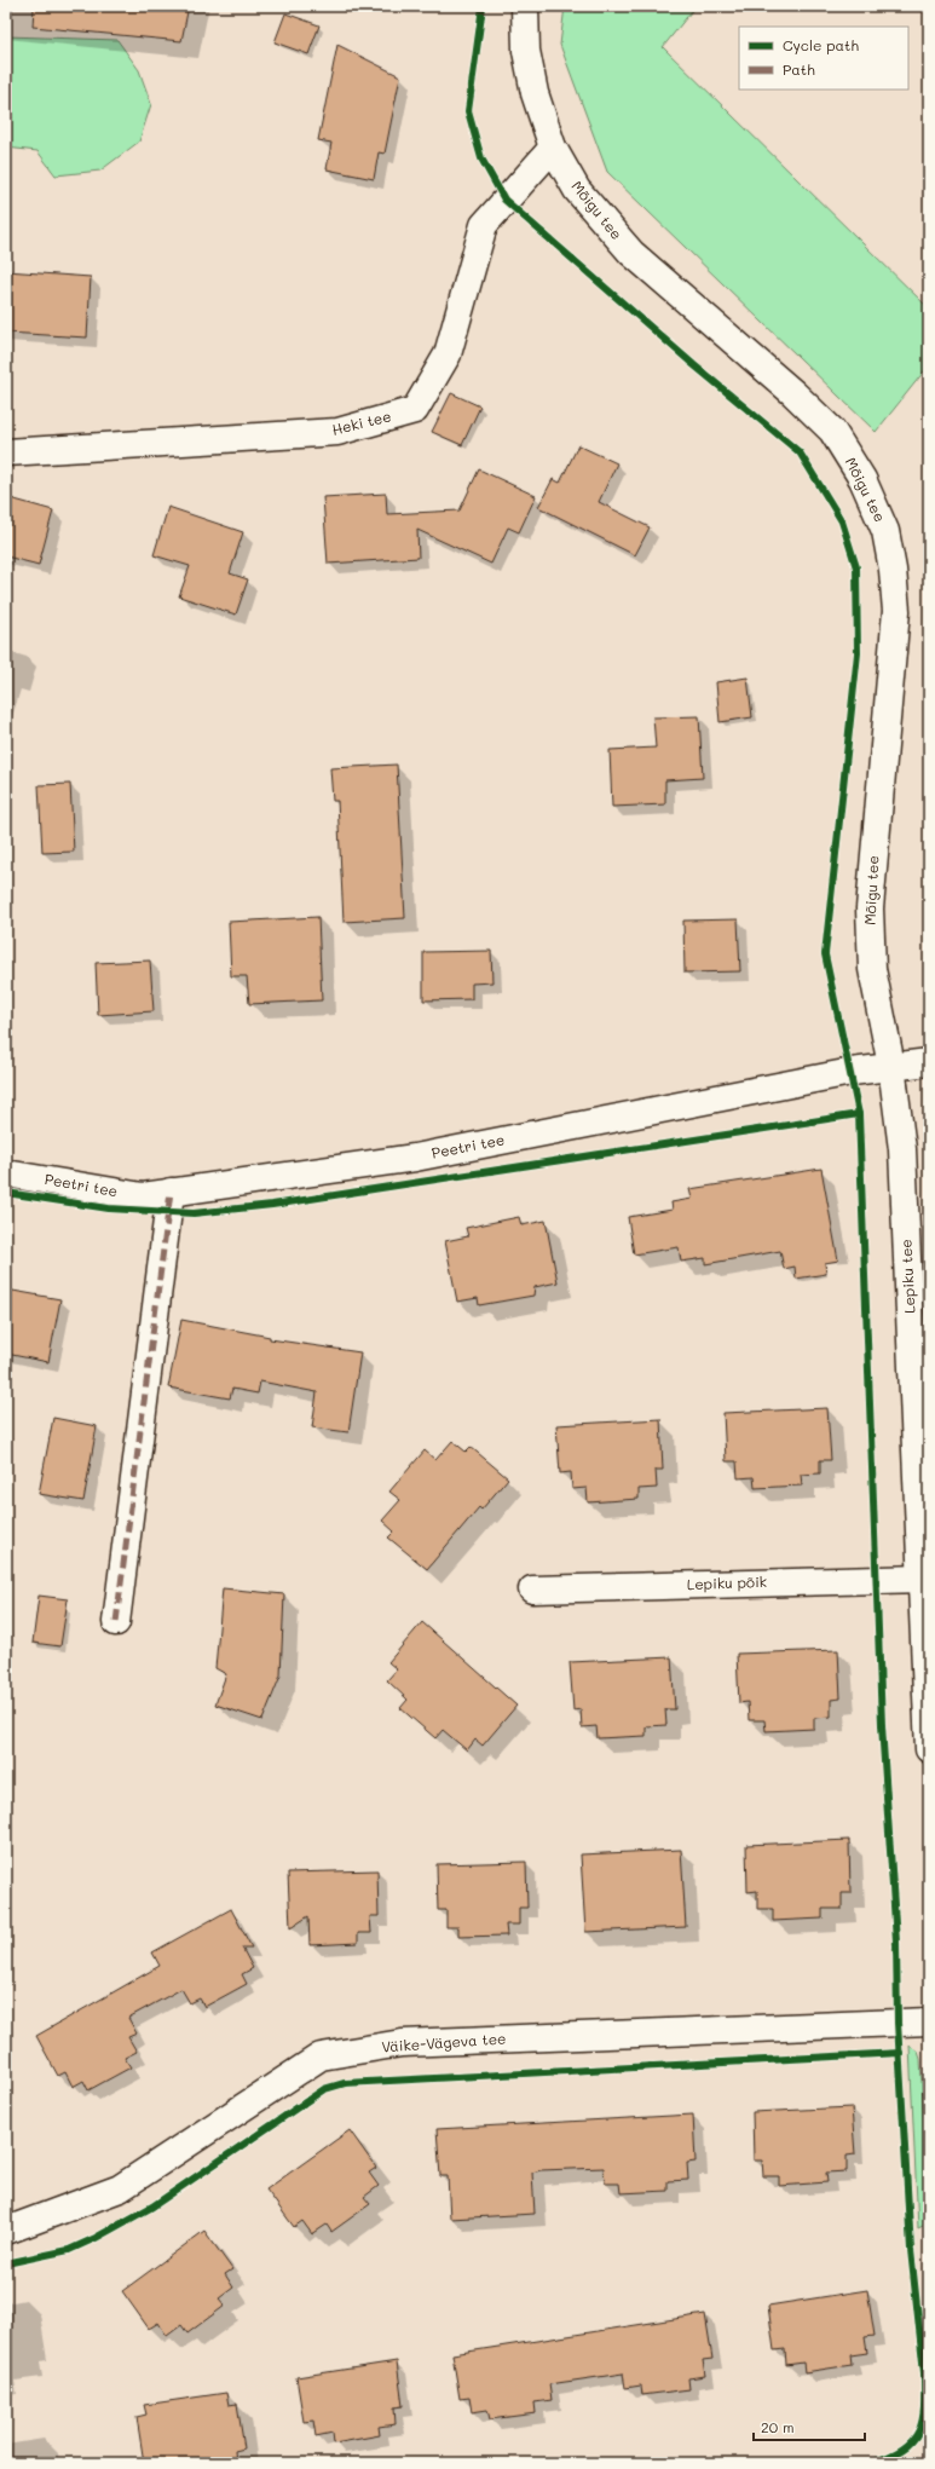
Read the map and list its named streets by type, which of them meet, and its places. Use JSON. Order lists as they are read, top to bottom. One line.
{"streets":{"street":["Mõigu tee","Heki tee","Peetri tee","Lepiku tee","Lepiku põik","Väike-Vägeva tee"]},"crossings":[["Mõigu tee","Heki tee"],["Mõigu tee","Peetri tee"],["Mõigu tee","Lepiku tee"],["Peetri tee","Lepiku tee"],["Lepiku tee","Lepiku põik"]],"legend":["Cycle path","Path"],"scale_bar":"20 m"}
